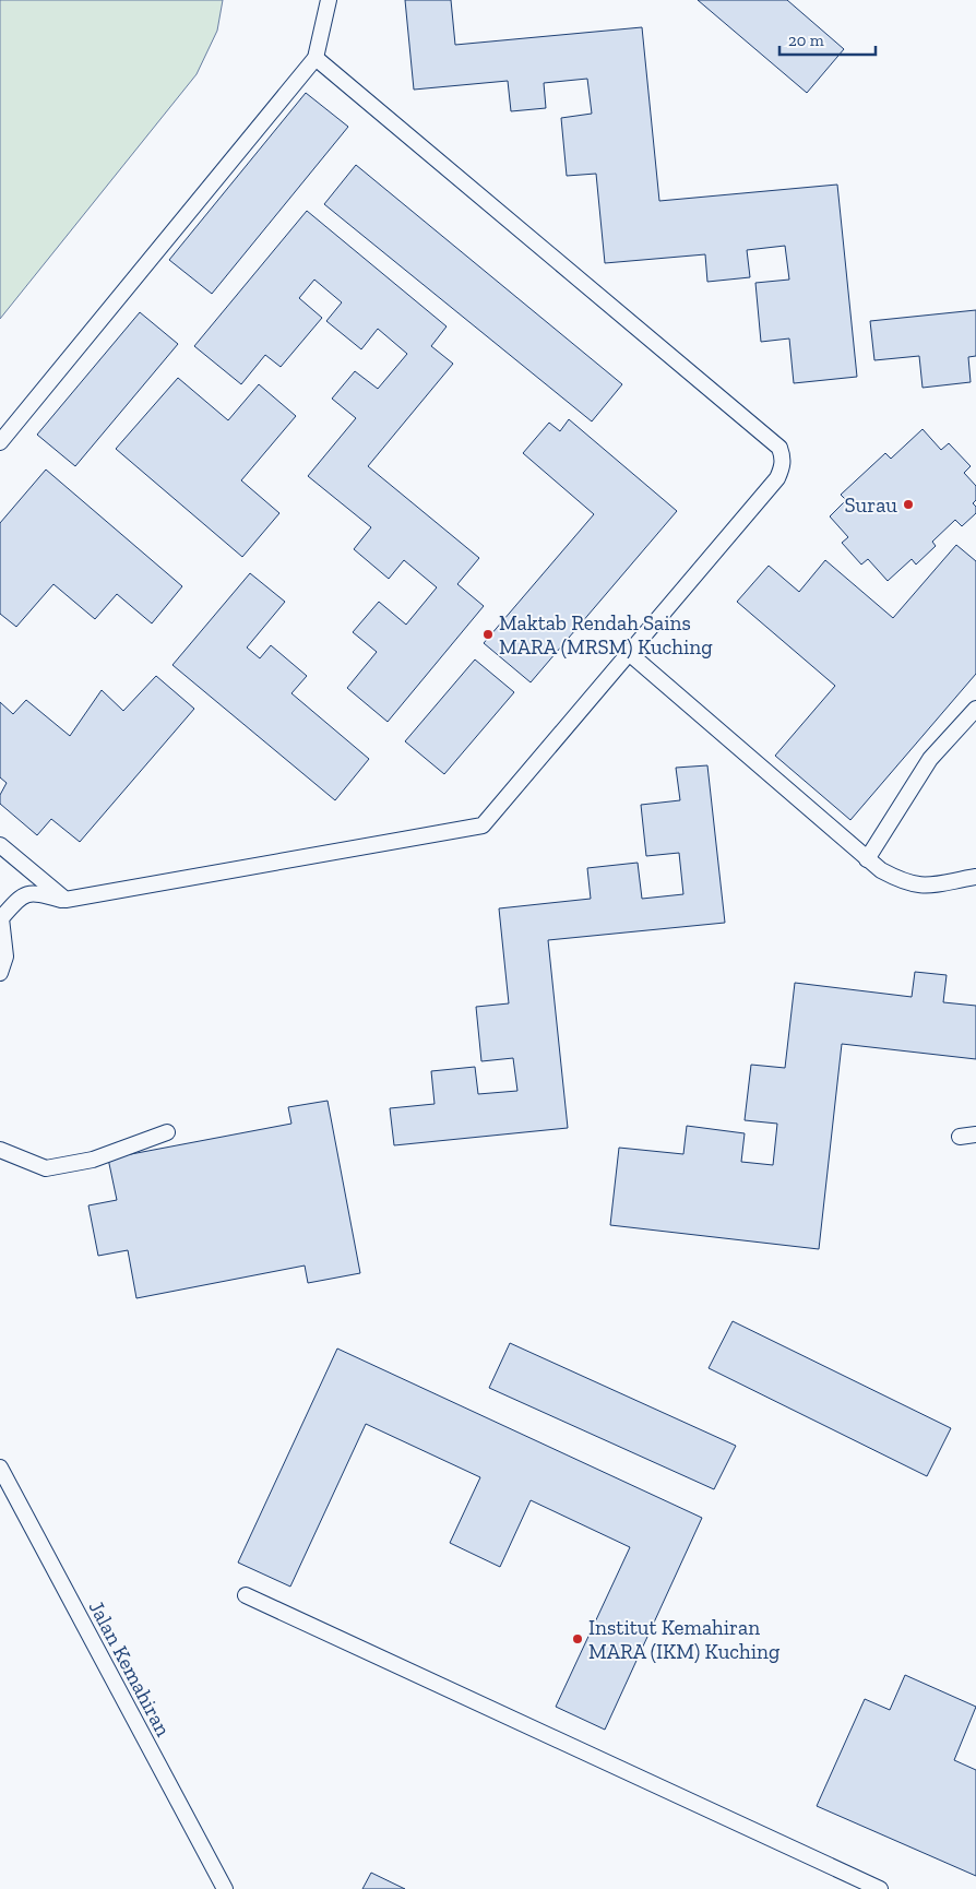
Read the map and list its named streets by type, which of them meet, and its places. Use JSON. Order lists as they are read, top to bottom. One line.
{"streets":{"lane":["Jalan Kemahiran"]},"places":["Surau","Maktab Rendah Sains MARA (MRSM) Kuching","Institut Kemahiran MARA (IKM) Kuching"],"scale_bar":"20 m"}
